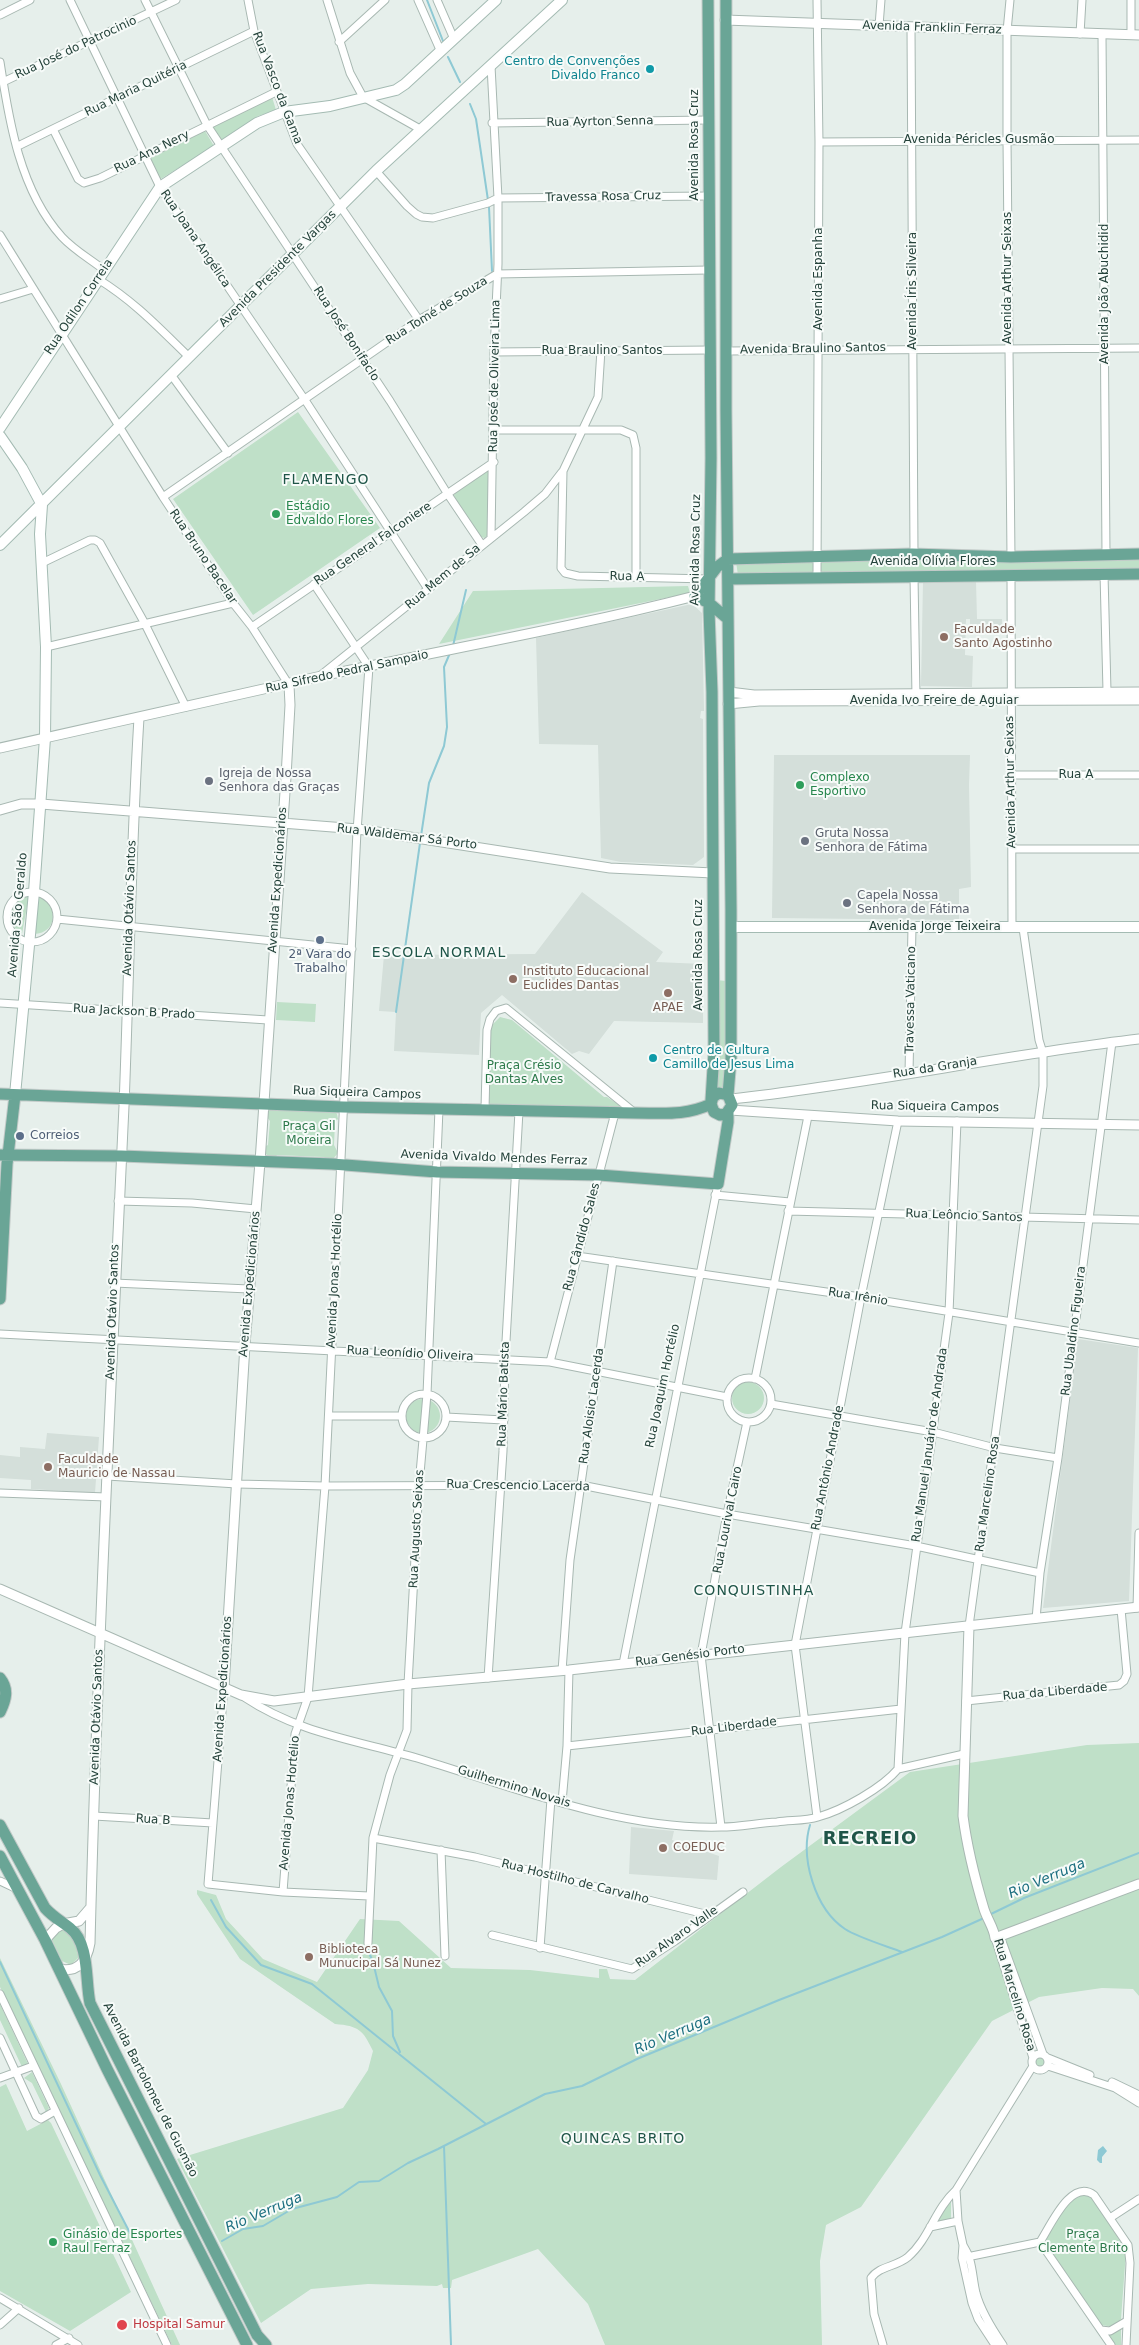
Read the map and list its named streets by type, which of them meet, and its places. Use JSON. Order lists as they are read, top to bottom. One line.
{"streets":{"main road":["Avenida Rosa Cruz","Avenida Presidente Vargas","Rua Odilon Correia","Avenida Olívia Flores","Avenida São Geraldo","Avenida Jorge Teixeira","Rua Siqueira Campos","Avenida Vivaldo Mendes Ferraz","Rua Joaquim Hortélio","Avenida Bartolomeu de Gusmão"],"street":["Avenida Franklin Ferraz","Rua José do Patrocinio","Rua Vasco da Gama","Rua Maria Quitéria","Rua Ayrton Senna","Avenida Péricles Gusmão","Rua Ana Nery","Travessa Rosa Cruz","Rua Joana Angélica","Avenida Arthur Seixas","Avenida Espanha","Avenida Íris Silveira","Avenida João Abuchidid","Rua Tomé de Souza","Rua José Bonifaclo","Avenida Braulino Santos","Rua Braulino Santos","Rua José de Oliveira Lima","Rua General Falconiere","Rua Bruno Bacelar","Rua Mem de Sa","Rua A","Rua Sifredo Pedral Sampaio","Avenida Ivo Freire de Aguiar","Rua Waldemar Sá Porto","Avenida Expedicionários","Avenida Otávio Santos","Travessa Vaticano","Rua Jackson B Prado","Rua da Granja","Rua Leôncio Santos","Rua Cândido Sales","Avenida Jonas Hortélio","Rua Irênio","Rua Ubaldino Figueira","Rua Leonídio Oliveira","Rua Mário Batista","Rua Aloisio Lacerda","Rua Manuel Januário de Andrada","Rua Antônio Andrade","Rua Crescencio Lacerda","Rua Marcelino Rosa","Rua Lourival Cairo","Rua Augusto Seixas","Rua Genésio Porto","Rua da Liberdade","Rua Liberdade","Guilhermino Novais","Rua B","Rua Hostilho de Carvalho","Rua Alvaro Valle"]},"crossings":[["Avenida Franklin Ferraz","Avenida Arthur Seixas"],["Avenida Franklin Ferraz","Avenida Espanha"],["Avenida Franklin Ferraz","Avenida Íris Silveira"],["Avenida Franklin Ferraz","Avenida João Abuchidid"],["Rua José do Patrocinio","Rua Joana Angélica"],["Rua José do Patrocinio","Rua José Bonifaclo"],["Rua Vasco da Gama","Rua Maria Quitéria"],["Rua Vasco da Gama","Rua Ana Nery"],["Rua Vasco da Gama","Avenida Presidente Vargas"],["Rua Vasco da Gama","Rua Tomé de Souza"],["Rua Maria Quitéria","Rua Ana Nery"],["Rua Maria Quitéria","Rua Joana Angélica"],["Rua Maria Quitéria","Rua José Bonifaclo"],["Rua Ayrton Senna","Avenida Rosa Cruz"],["Rua Ayrton Senna","Rua José de Oliveira Lima"],["Avenida Péricles Gusmão","Avenida Arthur Seixas"],["Avenida Péricles Gusmão","Avenida Espanha"],["Avenida Péricles Gusmão","Avenida Íris Silveira"],["Avenida Péricles Gusmão","Avenida João Abuchidid"],["Avenida Rosa Cruz","Travessa Rosa Cruz"],["Avenida Rosa Cruz","Rua Tomé de Souza"],["Avenida Rosa Cruz","Rua Braulino Santos"],["Avenida Rosa Cruz","Rua A"],["Avenida Rosa Cruz","Rua Waldemar Sá Porto"],["Avenida Rosa Cruz","Rua Siqueira Campos"],["Rua Ana Nery","Rua Joana Angélica"],["Rua Ana Nery","Rua José Bonifaclo"],["Travessa Rosa Cruz","Rua José de Oliveira Lima"],["Rua Joana Angélica","Avenida Presidente Vargas"],["Rua Joana Angélica","Rua Odilon Correia"],["Rua Joana Angélica","Rua Tomé de Souza"],["Rua Joana Angélica","Rua General Falconiere"],["Rua Joana Angélica","Rua Mem de Sa"],["Avenida Presidente Vargas","Rua José Bonifaclo"],["Avenida Presidente Vargas","Rua José de Oliveira Lima"],["Avenida Presidente Vargas","Rua Bruno Bacelar"],["Avenida Presidente Vargas","Avenida São Geraldo"],["Avenida Arthur Seixas","Avenida Braulino Santos"],["Avenida Arthur Seixas","Avenida Olívia Flores"],["Avenida Arthur Seixas","Rua A"],["Avenida Arthur Seixas","Avenida Ivo Freire de Aguiar"],["Avenida Arthur Seixas","Avenida Jorge Teixeira"],["Avenida Arthur Seixas","Rua da Granja"],["Avenida Arthur Seixas","Rua Marcelino Rosa"],["Avenida Espanha","Avenida Braulino Santos"],["Avenida Espanha","Avenida Olívia Flores"],["Avenida Íris Silveira","Avenida Braulino Santos"],["Avenida Íris Silveira","Avenida Olívia Flores"],["Avenida João Abuchidid","Avenida Braulino Santos"],["Avenida João Abuchidid","Avenida Olívia Flores"],["Rua Odilon Correia","Rua Bruno Bacelar"],["Rua Tomé de Souza","Rua José Bonifaclo"],["Rua Tomé de Souza","Rua José de Oliveira Lima"],["Rua Tomé de Souza","Rua Bruno Bacelar"],["Rua José Bonifaclo","Rua General Falconiere"],["Rua José Bonifaclo","Rua Mem de Sa"],["Rua Braulino Santos","Rua José de Oliveira Lima"],["Rua José de Oliveira Lima","Rua General Falconiere"],["Rua José de Oliveira Lima","Rua Mem de Sa"],["Rua General Falconiere","Rua Bruno Bacelar"],["Rua Bruno Bacelar","Rua Sifredo Pedral Sampaio"],["Rua Bruno Bacelar","Avenida Expedicionários"],["Rua Mem de Sa","Rua A"],["Rua Mem de Sa","Rua Sifredo Pedral Sampaio"],["Rua Sifredo Pedral Sampaio","Avenida Expedicionários"],["Rua Sifredo Pedral Sampaio","Avenida Otávio Santos"],["Rua Sifredo Pedral Sampaio","Avenida São Geraldo"],["Rua Sifredo Pedral Sampaio","Avenida Jonas Hortélio"],["Rua Waldemar Sá Porto","Avenida Expedicionários"],["Rua Waldemar Sá Porto","Avenida Otávio Santos"],["Rua Waldemar Sá Porto","Avenida São Geraldo"],["Rua Waldemar Sá Porto","Avenida Jonas Hortélio"],["Avenida Expedicionários","Rua Jackson B Prado"],["Avenida Expedicionários","Rua Siqueira Campos"],["Avenida Expedicionários","Avenida Vivaldo Mendes Ferraz"],["Avenida Expedicionários","Avenida Jonas Hortélio"],["Avenida Expedicionários","Rua Leonídio Oliveira"],["Avenida Expedicionários","Rua Crescencio Lacerda"],["Avenida Expedicionários","Guilhermino Novais"],["Avenida Expedicionários","Rua B"],["Avenida Otávio Santos","Rua Jackson B Prado"],["Avenida Otávio Santos","Rua Siqueira Campos"],["Avenida Otávio Santos","Avenida Vivaldo Mendes Ferraz"],["Avenida Otávio Santos","Rua Leonídio Oliveira"],["Avenida Otávio Santos","Rua Crescencio Lacerda"],["Avenida Otávio Santos","Guilhermino Novais"],["Avenida Otávio Santos","Rua B"],["Avenida Otávio Santos","Avenida Bartolomeu de Gusmão"],["Avenida São Geraldo","Rua Jackson B Prado"],["Avenida São Geraldo","Rua Siqueira Campos"],["Avenida São Geraldo","Avenida Vivaldo Mendes Ferraz"],["Avenida Jorge Teixeira","Travessa Vaticano"],["Travessa Vaticano","Rua da Granja"],["Rua da Granja","Rua Siqueira Campos"],["Rua da Granja","Rua Ubaldino Figueira"],["Rua da Granja","Rua Joaquim Hortélio"],["Rua da Granja","Rua Marcelino Rosa"],["Rua Siqueira Campos","Rua Cândido Sales"],["Rua Siqueira Campos","Avenida Jonas Hortélio"],["Rua Siqueira Campos","Rua Ubaldino Figueira"],["Rua Siqueira Campos","Rua Joaquim Hortélio"],["Rua Siqueira Campos","Rua Mário Batista"],["Rua Siqueira Campos","Rua Manuel Januário de Andrada"],["Rua Siqueira Campos","Rua Antônio Andrade"],["Rua Siqueira Campos","Rua Marcelino Rosa"],["Rua Siqueira Campos","Rua Augusto Seixas"],["Avenida Vivaldo Mendes Ferraz","Rua Cândido Sales"],["Avenida Vivaldo Mendes Ferraz","Avenida Jonas Hortélio"],["Avenida Vivaldo Mendes Ferraz","Rua Joaquim Hortélio"],["Avenida Vivaldo Mendes Ferraz","Rua Mário Batista"],["Avenida Vivaldo Mendes Ferraz","Rua Augusto Seixas"],["Rua Leôncio Santos","Rua Ubaldino Figueira"],["Rua Leôncio Santos","Rua Manuel Januário de Andrada"],["Rua Leôncio Santos","Rua Antônio Andrade"],["Rua Leôncio Santos","Rua Marcelino Rosa"],["Rua Cândido Sales","Rua Irênio"],["Rua Cândido Sales","Rua Leonídio Oliveira"],["Avenida Jonas Hortélio","Rua Leonídio Oliveira"],["Avenida Jonas Hortélio","Rua Crescencio Lacerda"],["Avenida Jonas Hortélio","Rua Genésio Porto"],["Avenida Jonas Hortélio","Guilhermino Novais"],["Rua Irênio","Rua Ubaldino Figueira"],["Rua Irênio","Rua Joaquim Hortélio"],["Rua Irênio","Rua Aloisio Lacerda"],["Rua Irênio","Rua Manuel Januário de Andrada"],["Rua Irênio","Rua Antônio Andrade"],["Rua Irênio","Rua Marcelino Rosa"],["Rua Ubaldino Figueira","Rua Crescencio Lacerda"],["Rua Ubaldino Figueira","Rua Genésio Porto"],["Rua Leonídio Oliveira","Rua Joaquim Hortélio"],["Rua Leonídio Oliveira","Rua Mário Batista"],["Rua Leonídio Oliveira","Rua Aloisio Lacerda"],["Rua Leonídio Oliveira","Rua Lourival Cairo"],["Rua Leonídio Oliveira","Rua Augusto Seixas"],["Rua Joaquim Hortélio","Rua Crescencio Lacerda"],["Rua Joaquim Hortélio","Rua Genésio Porto"],["Rua Mário Batista","Rua Crescencio Lacerda"],["Rua Mário Batista","Rua Genésio Porto"],["Rua Aloisio Lacerda","Rua Crescencio Lacerda"],["Rua Aloisio Lacerda","Rua Genésio Porto"],["Rua Aloisio Lacerda","Rua Liberdade"],["Rua Aloisio Lacerda","Guilhermino Novais"],["Rua Manuel Januário de Andrada","Rua Crescencio Lacerda"],["Rua Manuel Januário de Andrada","Rua Genésio Porto"],["Rua Manuel Januário de Andrada","Rua Liberdade"],["Rua Manuel Januário de Andrada","Guilhermino Novais"],["Rua Antônio Andrade","Rua Crescencio Lacerda"],["Rua Antônio Andrade","Rua Genésio Porto"],["Rua Antônio Andrade","Rua Liberdade"],["Rua Antônio Andrade","Guilhermino Novais"],["Rua Crescencio Lacerda","Rua Marcelino Rosa"],["Rua Crescencio Lacerda","Rua Lourival Cairo"],["Rua Crescencio Lacerda","Rua Augusto Seixas"],["Rua Marcelino Rosa","Rua Genésio Porto"],["Rua Marcelino Rosa","Rua da Liberdade"],["Rua Lourival Cairo","Rua Genésio Porto"],["Rua Lourival Cairo","Rua Liberdade"],["Rua Lourival Cairo","Guilhermino Novais"],["Rua Augusto Seixas","Rua Genésio Porto"],["Rua Augusto Seixas","Guilhermino Novais"],["Rua Augusto Seixas","Rua Hostilho de Carvalho"],["Rua Genésio Porto","Rua da Liberdade"],["Rua Genésio Porto","Guilhermino Novais"],["Rua Hostilho de Carvalho","Rua Alvaro Valle"]],"districts":["FLAMENGO","ESCOLA NORMAL","CONQUISTINHA","RECREIO","QUINCAS BRITO"],"water":["Rio Verruga"],"parks":["Praça Crésio Dantas Alves","Praça Gil Moreira","Praça Clemente Brito"],"places":["Centro de Convenções Divaldo Franco","Estádio Edvaldo Flores","Faculdade Santo Agostinho","Igreja de Nossa Senhora das Graças","Complexo Esportivo","Gruta Nossa Senhora de Fátima","Capela Nossa Senhora de Fátima","2ª Vara do Trabalho","Instituto Educacional Euclides Dantas","APAE","Centro de Cultura Camillo de Jesus Lima","Correios","Faculdade Mauricio de Nassau","COEDUC","Biblioteca Munucipal Sá Nunez","Ginásio de Esportes Raul Ferraz","Hospital Samur"]}
